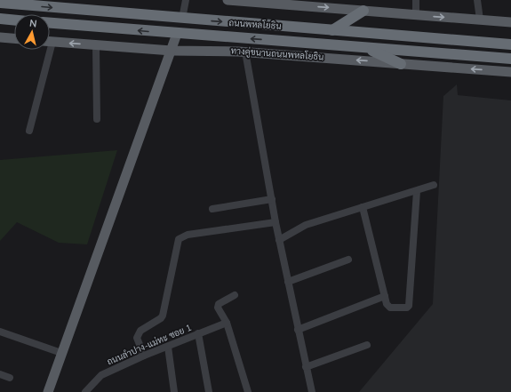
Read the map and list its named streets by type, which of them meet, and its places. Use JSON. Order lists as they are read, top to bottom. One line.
{"streets":{"highway":["ถนนพหลโยธิน"],"main road":["ทางคู่ขนานถนนพหลโยธิน"],"street":["ถนนลำปาง-แม่ทะ ซอย 1"]},"north":"top"}
